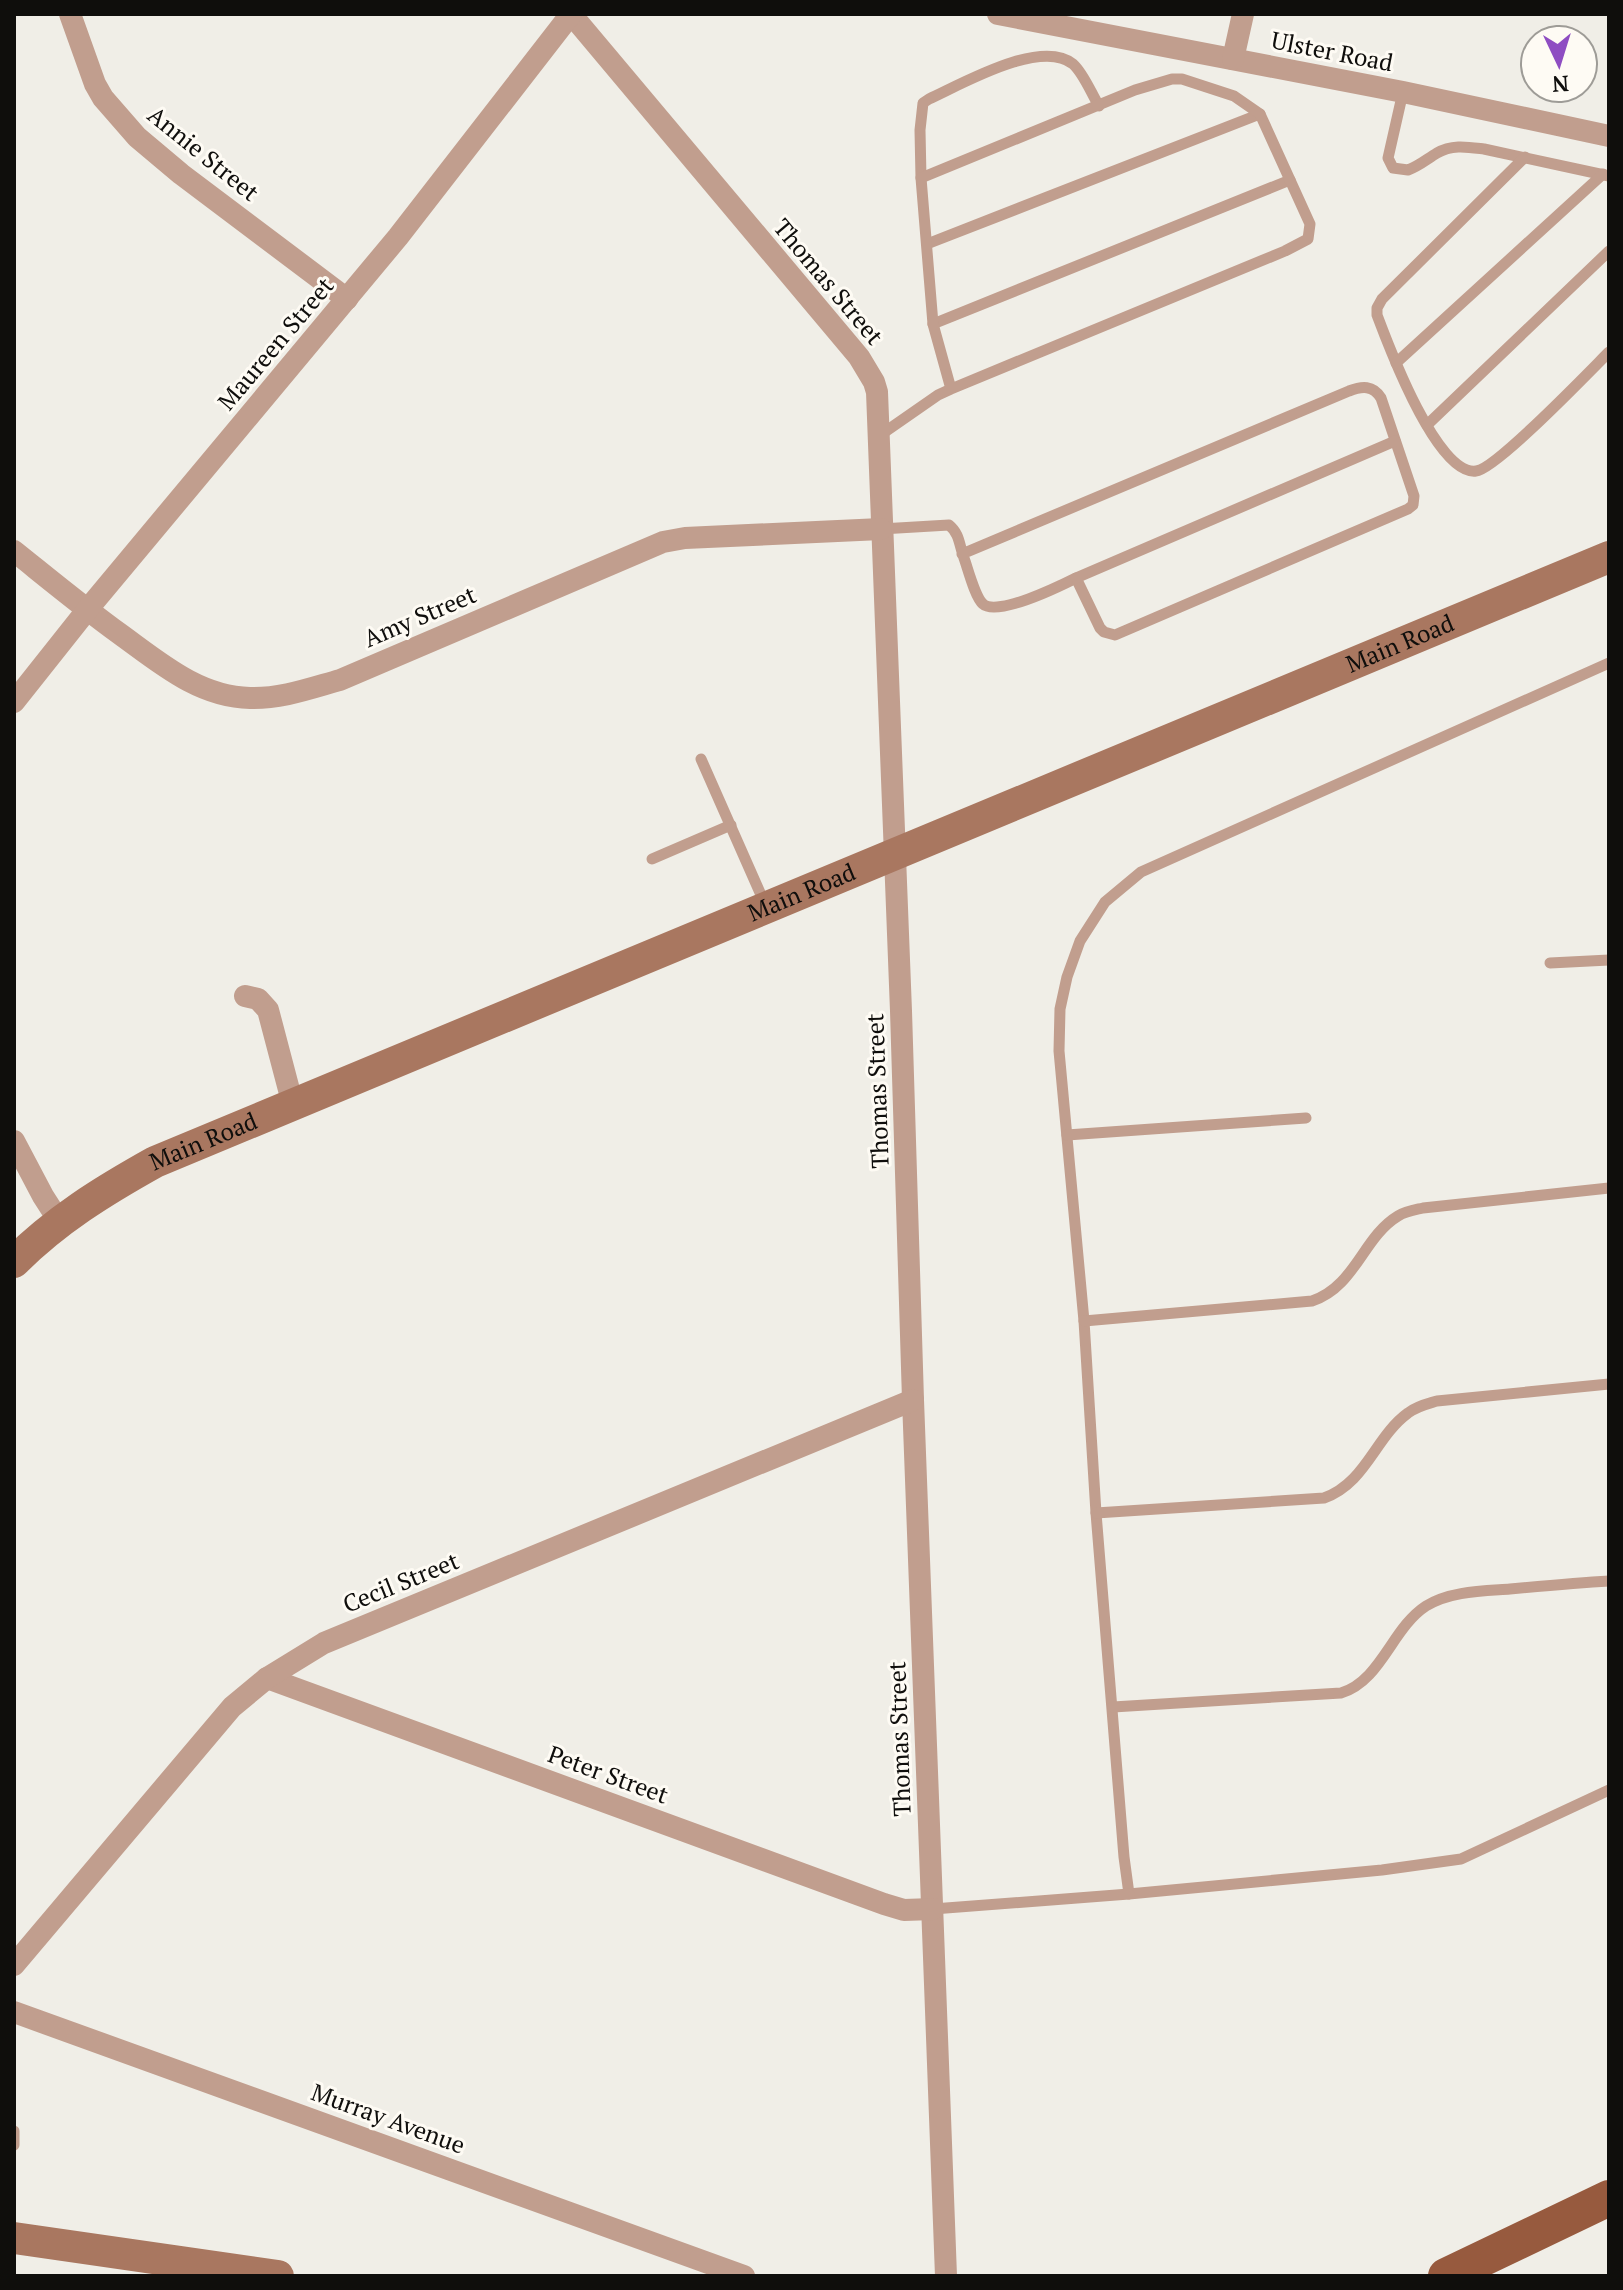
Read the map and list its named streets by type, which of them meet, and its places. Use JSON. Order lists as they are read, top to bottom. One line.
{"streets":{"main road":["Main Road"],"street":["Ulster Road","Annie Street","Thomas Street","Maureen Street","Amy Street","Cecil Street","Peter Street","Murray Avenue"]},"crossings":[["Annie Street","Maureen Street"],["Thomas Street","Maureen Street"],["Thomas Street","Amy Street"],["Thomas Street","Main Road"],["Thomas Street","Cecil Street"],["Thomas Street","Peter Street"],["Maureen Street","Amy Street"],["Cecil Street","Peter Street"]],"north":"bottom"}
